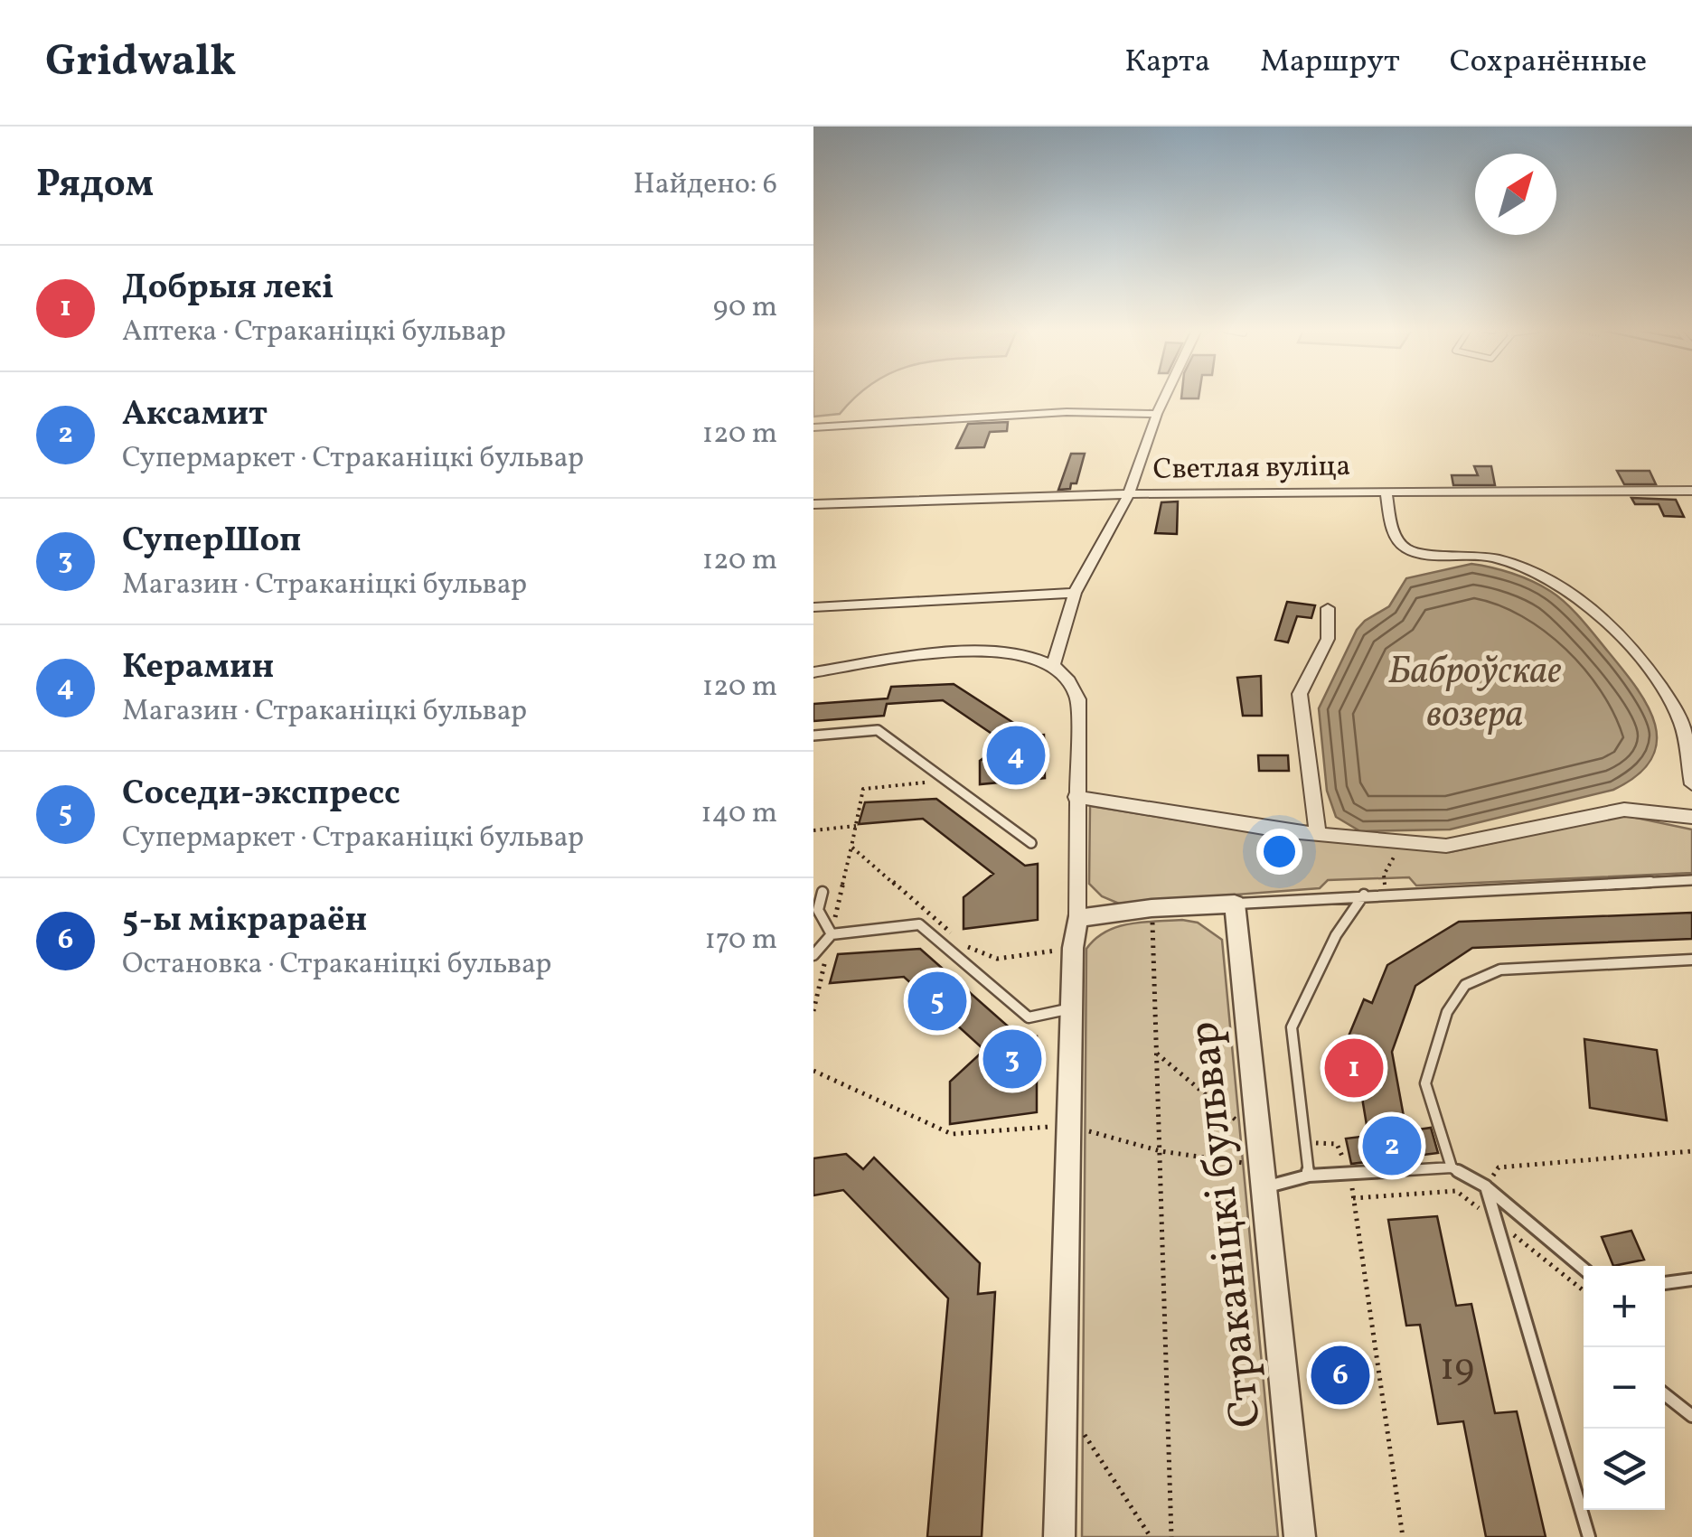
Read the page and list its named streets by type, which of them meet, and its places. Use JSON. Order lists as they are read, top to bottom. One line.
{"streets":{"street":["Светлая вуліца","Страканіцкі бульвар"]},"water":["Баброўскае возера"],"house_numbers":["19"],"north":"top right","page":{"header":"Gridwalk","nav":["Карта","Маршрут","Сохранённые"],"heading":["Рядом","Найдено: 6"],"list":[{"mark":"1","name":"Добрыя лекi","note":"Аптека · Страканіцкі бульвар","value":"90 m"},{"mark":"2","name":"Аксамит","note":"Супермаркет · Страканіцкі бульвар","value":"120 m"},{"mark":"3","name":"СуперШоп","note":"Магазин · Страканіцкі бульвар","value":"120 m"},{"mark":"4","name":"Керамин","note":"Магазин · Страканіцкі бульвар","value":"120 m"},{"mark":"5","name":"Соседи-экспресс","note":"Супермаркет · Страканіцкі бульвар","value":"140 m"},{"mark":"6","name":"5-ы мікрараён","note":"Остановка · Страканіцкі бульвар","value":"170 m"}],"pins":["4","5","3","1","2","6"],"map_buttons":["+","−"]}}
